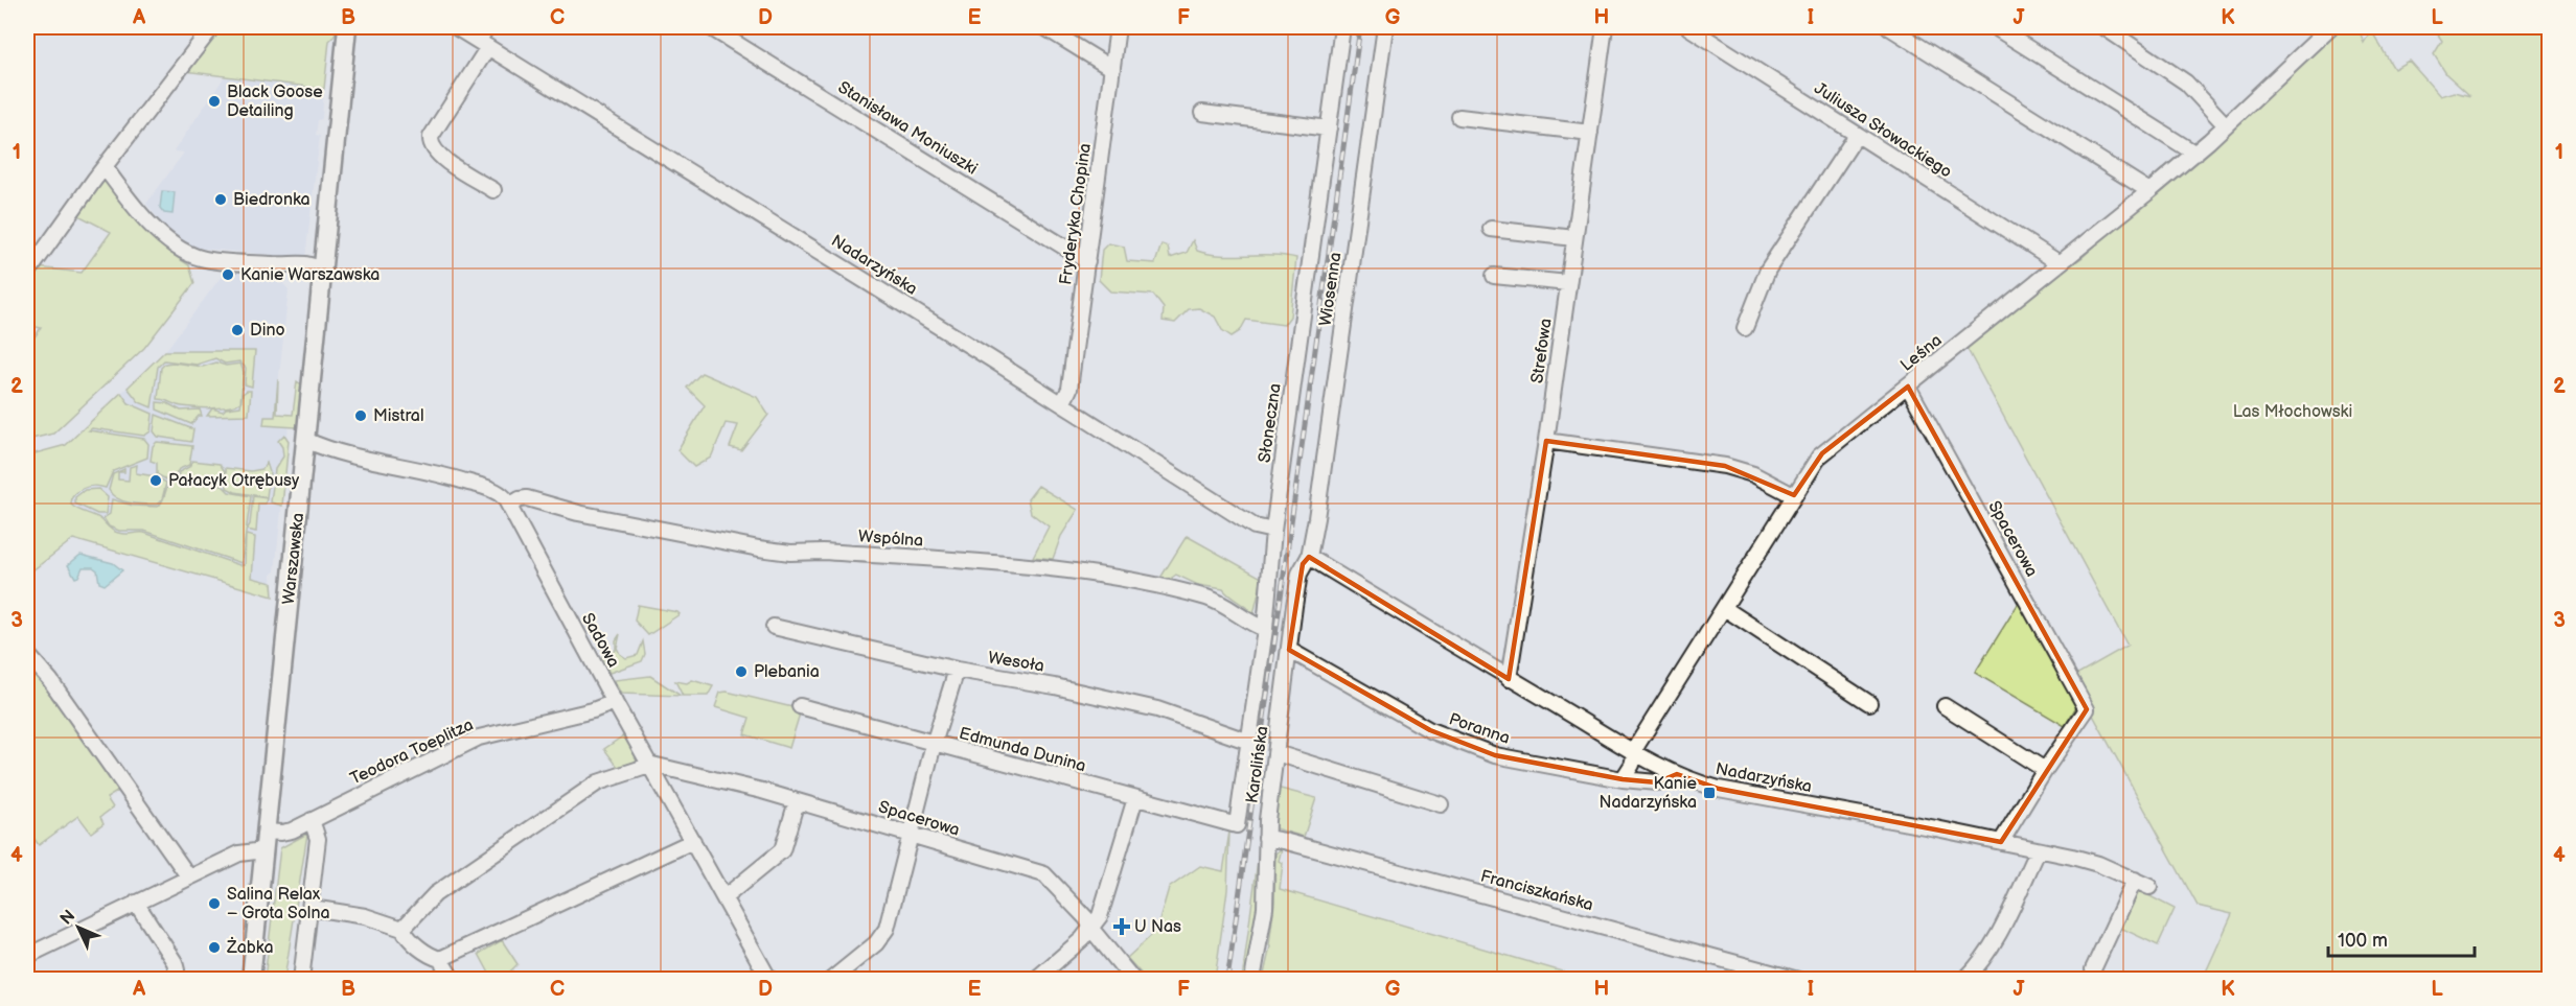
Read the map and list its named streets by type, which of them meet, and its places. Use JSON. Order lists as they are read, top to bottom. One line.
{"streets":{"main road":["Warszawska"],"street":["Stanisława Moniuszki","Juliusza Słowackiego","Fryderyka Chopina","Nadarzyńska","Wiosenna","Strefowa","Leśna","Słoneczna","Wspólna","Spacerowa","Sadowa","Wesoła","Poranna","Edmunda Dunina","Teodora Toeplitza","Karolińska","Franciszkańska"]},"crossings":[["Stanisława Moniuszki","Fryderyka Chopina"],["Juliusza Słowackiego","Leśna"],["Fryderyka Chopina","Nadarzyńska"],["Nadarzyńska","Wiosenna"],["Nadarzyńska","Strefowa"],["Nadarzyńska","Leśna"],["Nadarzyńska","Słoneczna"],["Nadarzyńska","Poranna"],["Nadarzyńska","Karolińska"],["Wiosenna","Karolińska"],["Leśna","Spacerowa"],["Leśna","Poranna"],["Słoneczna","Wspólna"],["Słoneczna","Wesoła"],["Słoneczna","Edmunda Dunina"],["Wspólna","Sadowa"],["Spacerowa","Sadowa"],["Warszawska","Sadowa"],["Warszawska","Teodora Toeplitza"],["Sadowa","Teodora Toeplitza"],["Poranna","Karolińska"],["Karolińska","Franciszkańska"]],"parks":["Las Młochowski"],"places":{"other":["Black Goose Detailing","Biedronka","Kanie Warszawska","Dino","Mistral","Pałacyk Otrębusy","Plebania","Salina Relax – Grota Solna","Żabka"],"transit":["Kanie Nadarzyńska"],"health":["U Nas"]},"scale_bar":"100 m","north":"top left","grid":{"columns":["A","B","C","D","E","F","G","H","I","J","K","L"],"rows":["1","2","3","4"]}}
